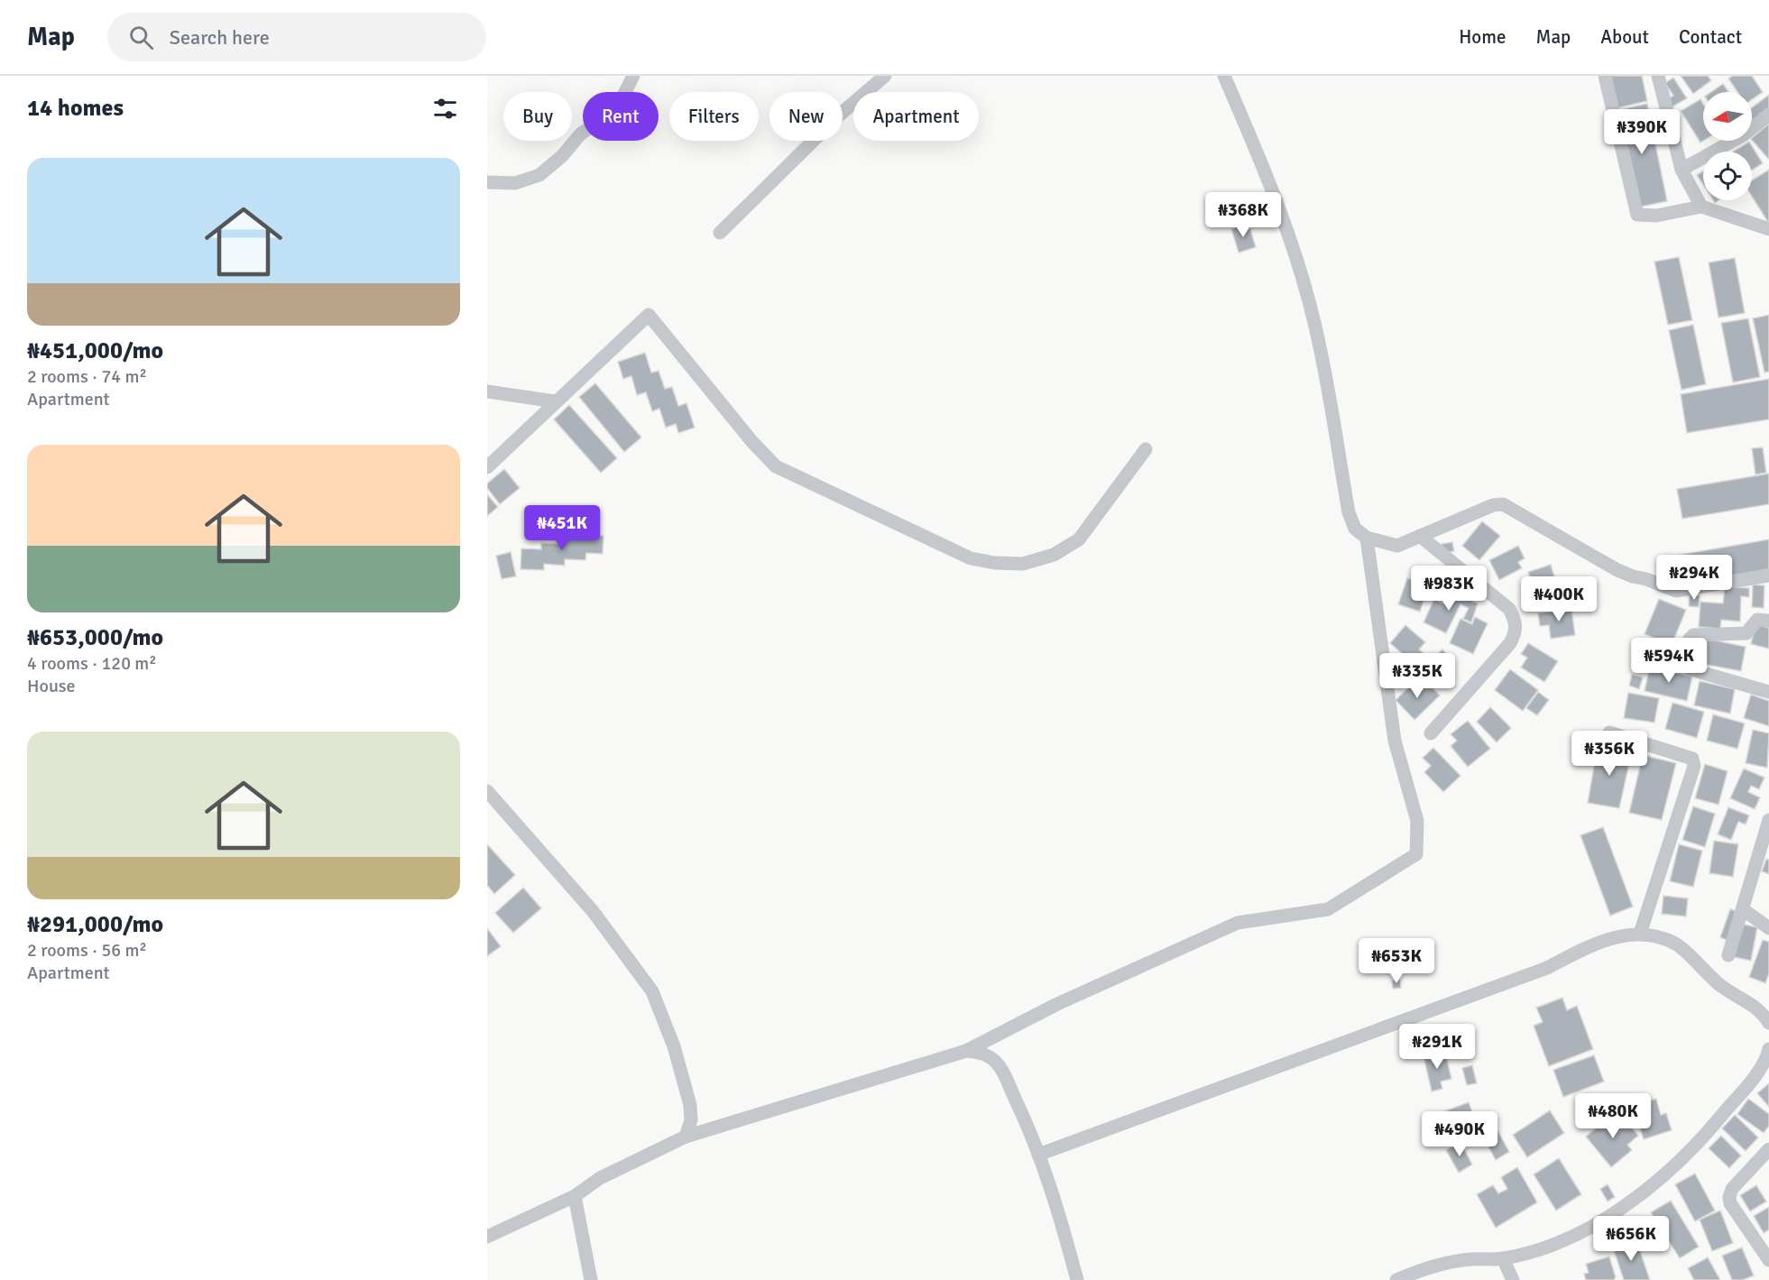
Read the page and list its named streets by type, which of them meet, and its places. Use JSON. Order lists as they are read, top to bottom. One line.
{"north":"left","page":{"header":"Map","search":"Search here","nav":["Home","Map","About","Contact"],"heading":"14 homes","chip":["Buy","Rent","Filters","New","Apartment"],"price":["₦390K","₦368K","₦451K","₦294K","₦983K","₦400K","₦594K","₦335K","₦356K","₦653K","₦291K","₦480K","₦490K","₦656K"],"list":[{"name":"₦451,000/mo","note":"2 rooms · 74 m² · Apartment"},{"name":"₦653,000/mo","note":"4 rooms · 120 m² · House"},{"name":"₦291,000/mo","note":"2 rooms · 56 m² · Apartment"}]}}
